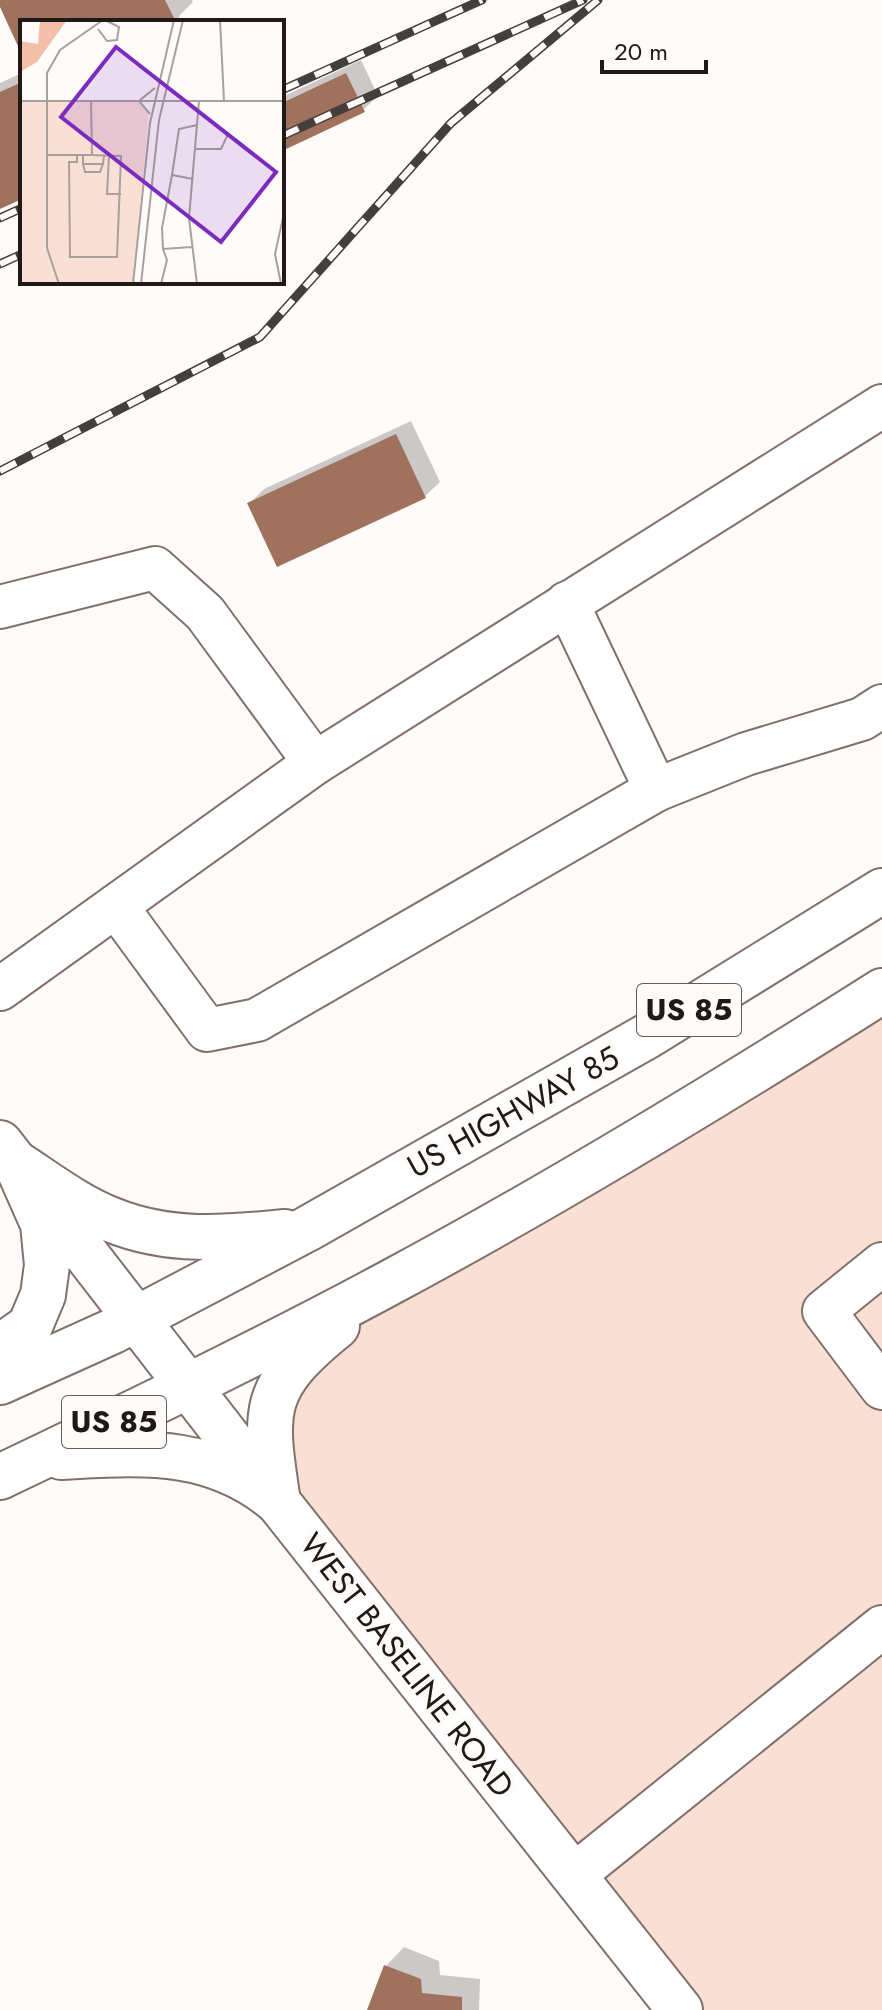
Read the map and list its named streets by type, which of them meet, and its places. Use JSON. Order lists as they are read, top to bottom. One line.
{"streets":{"main road":["US 85","US HIGHWAY 85","WEST BASELINE ROAD"]},"crossings":[["US 85","US HIGHWAY 85"],["US 85","WEST BASELINE ROAD"],["US HIGHWAY 85","WEST BASELINE ROAD"]],"scale_bar":"20 m"}
